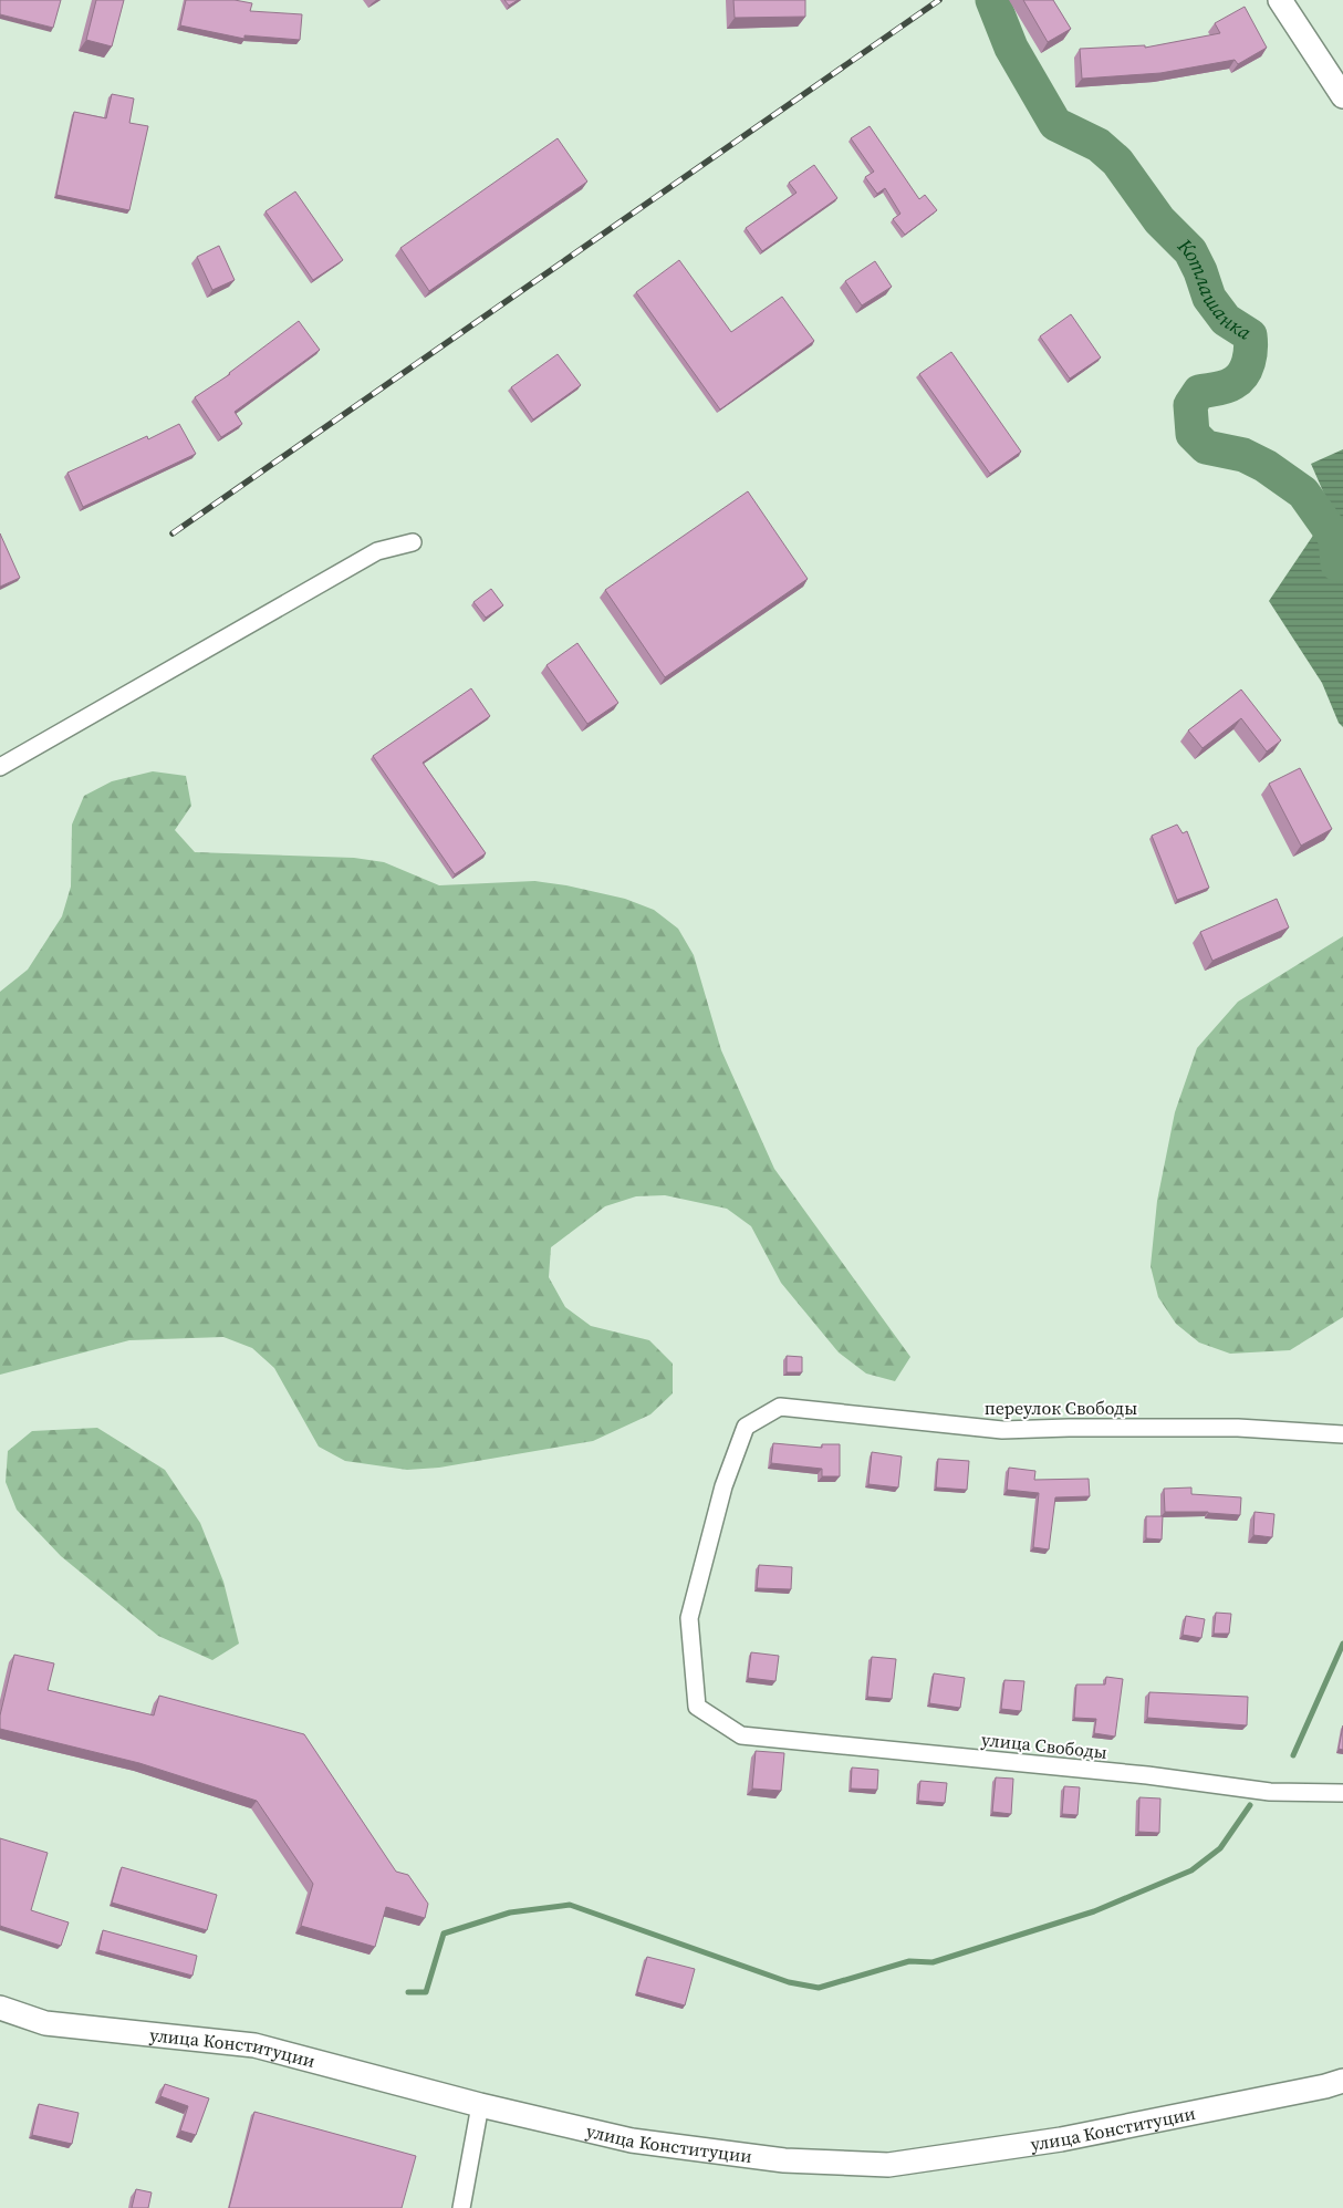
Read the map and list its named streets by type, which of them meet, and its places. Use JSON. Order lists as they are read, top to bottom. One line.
{"streets":{"main road":["улица Конституции"],"street":["переулок Свободы","улица Свободы"]},"crossings":[["переулок Свободы","улица Свободы"]],"water":["Котлашанка"]}
